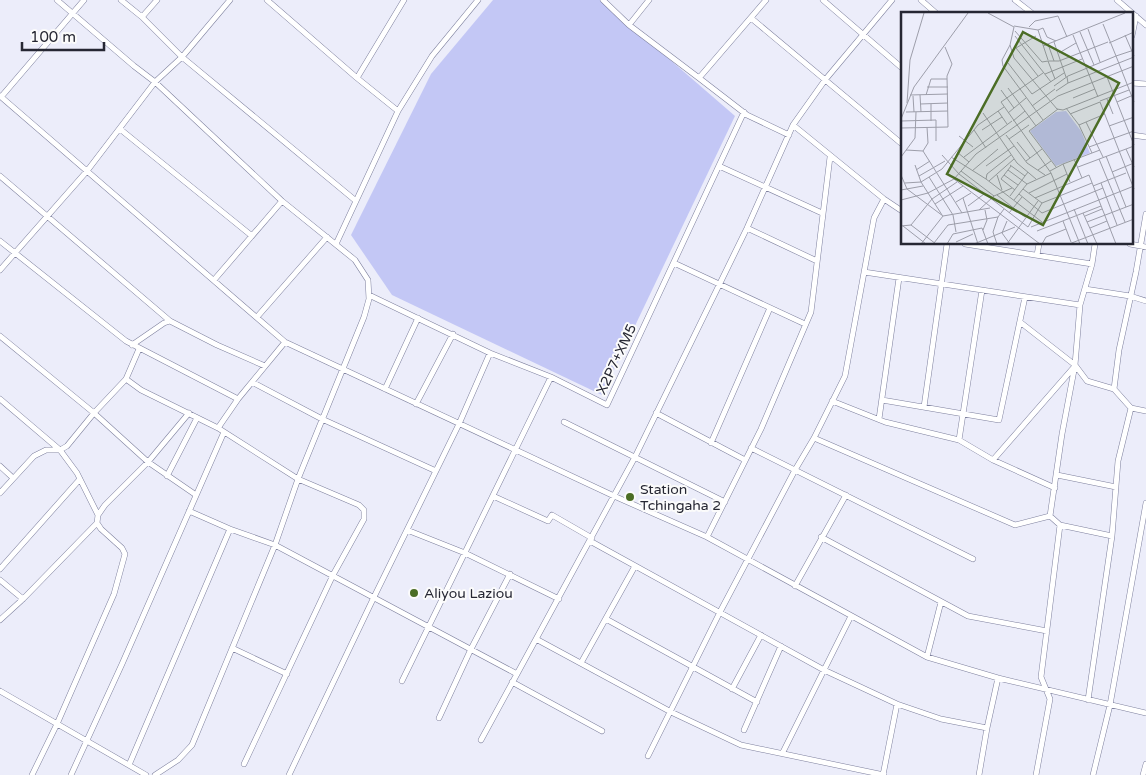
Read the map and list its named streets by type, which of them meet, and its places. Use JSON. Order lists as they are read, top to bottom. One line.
{"streets":{"street":["X2P7+XM5"]},"places":["Station Tchingaha 2","Aliyou Laziou"],"scale_bar":"100 m"}
